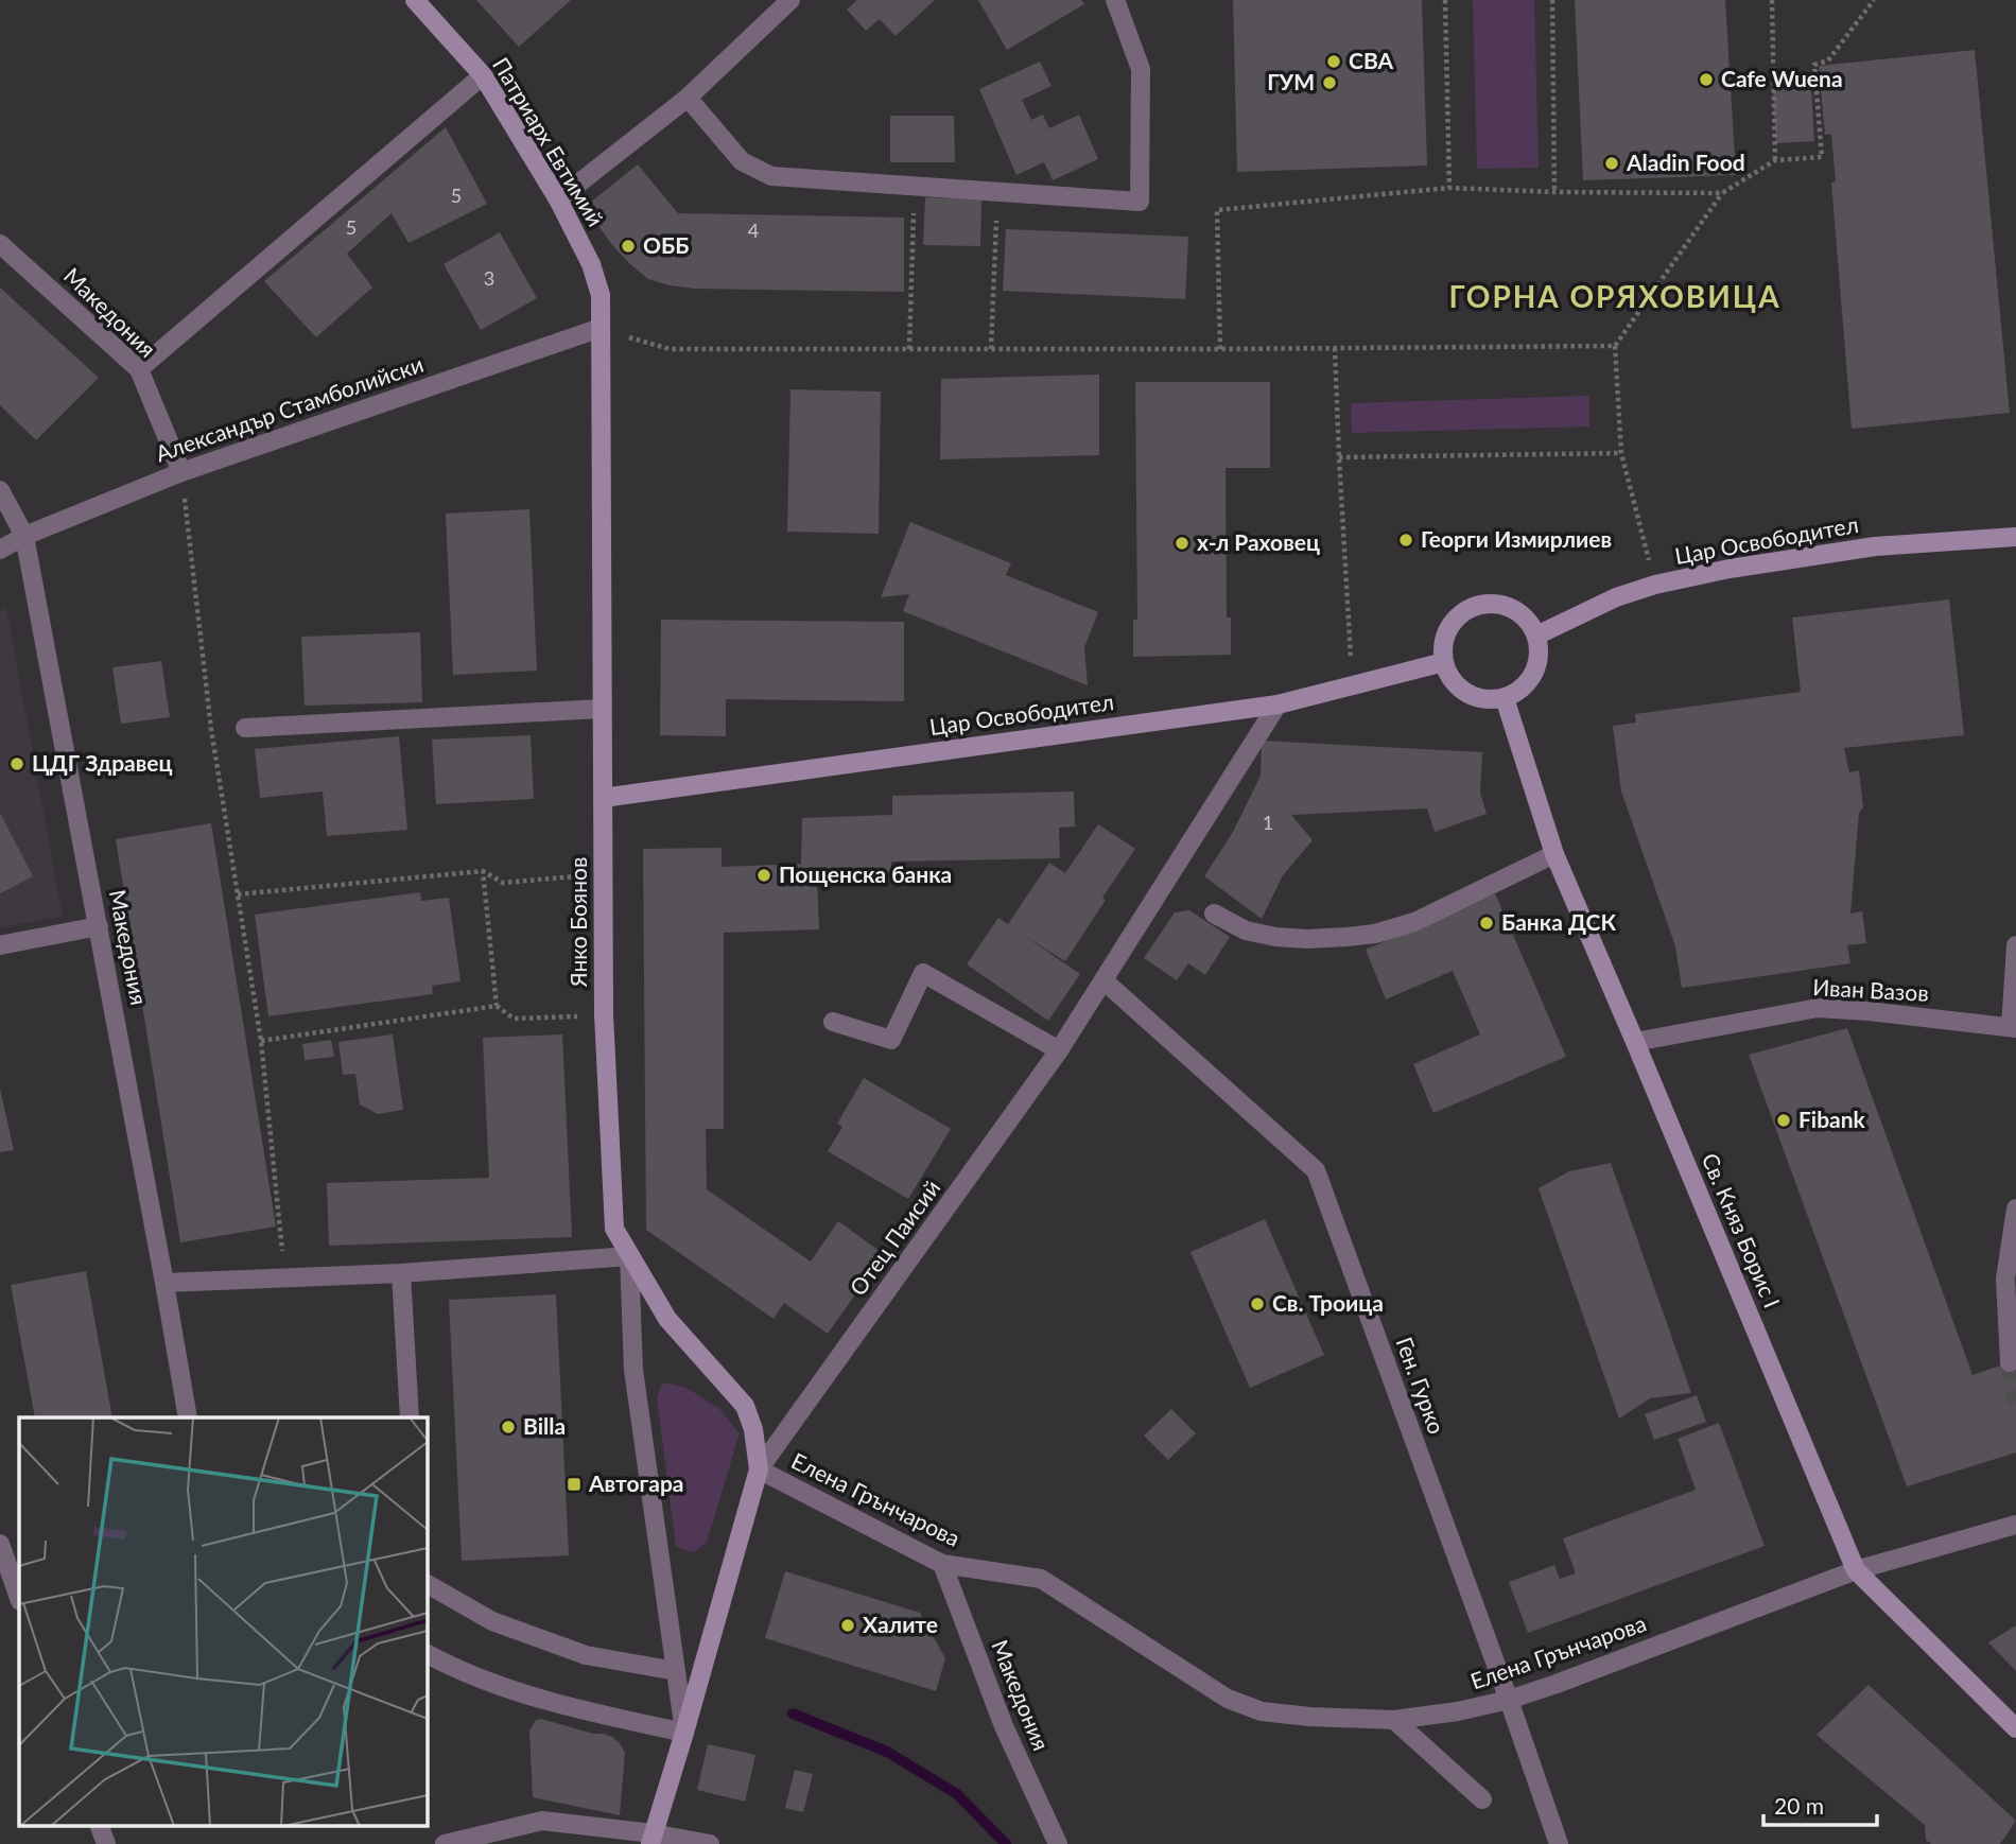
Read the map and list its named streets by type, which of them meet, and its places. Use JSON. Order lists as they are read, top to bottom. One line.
{"streets":{"main road":["Патриарх Евтимий","Цар Освободител","Янко Боянов","Св. Княз Борис I","Отец Паисий"],"street":["Македония","Александър Стамболийски","Иван Вазов","Ген. Гурко","Елена Грънчарова"]},"crossings":[["Патриарх Евтимий","Александър Стамболийски"],["Патриарх Евтимий","Янко Боянов"],["Македония","Александър Стамболийски"],["Македония","Елена Грънчарова"],["Александър Стамболийски","Янко Боянов"],["Цар Освободител","Янко Боянов"],["Цар Освободител","Св. Княз Борис I"],["Цар Освободител","Отец Паисий"],["Янко Боянов","Отец Паисий"],["Янко Боянов","Елена Грънчарова"],["Иван Вазов","Св. Княз Борис I"],["Св. Княз Борис I","Елена Грънчарова"],["Отец Паисий","Ген. Гурко"],["Отец Паисий","Елена Грънчарова"],["Ген. Гурко","Елена Грънчарова"]],"districts":["ГОРНА ОРЯХОВИЦА"],"places":{"other":["CBA","Cafe Wuena","ГУМ","Aladin Food","ОББ","Георги Измирлиев","х-л Раховец","ЦДГ Здравец","Пощенска банка","Банка ДСК","Fibank","Св. Троица","Billa","Халите"],"transit":["Автогара"]},"house_numbers":["5","5","4","3","1"],"scale_bar":"20 m"}
